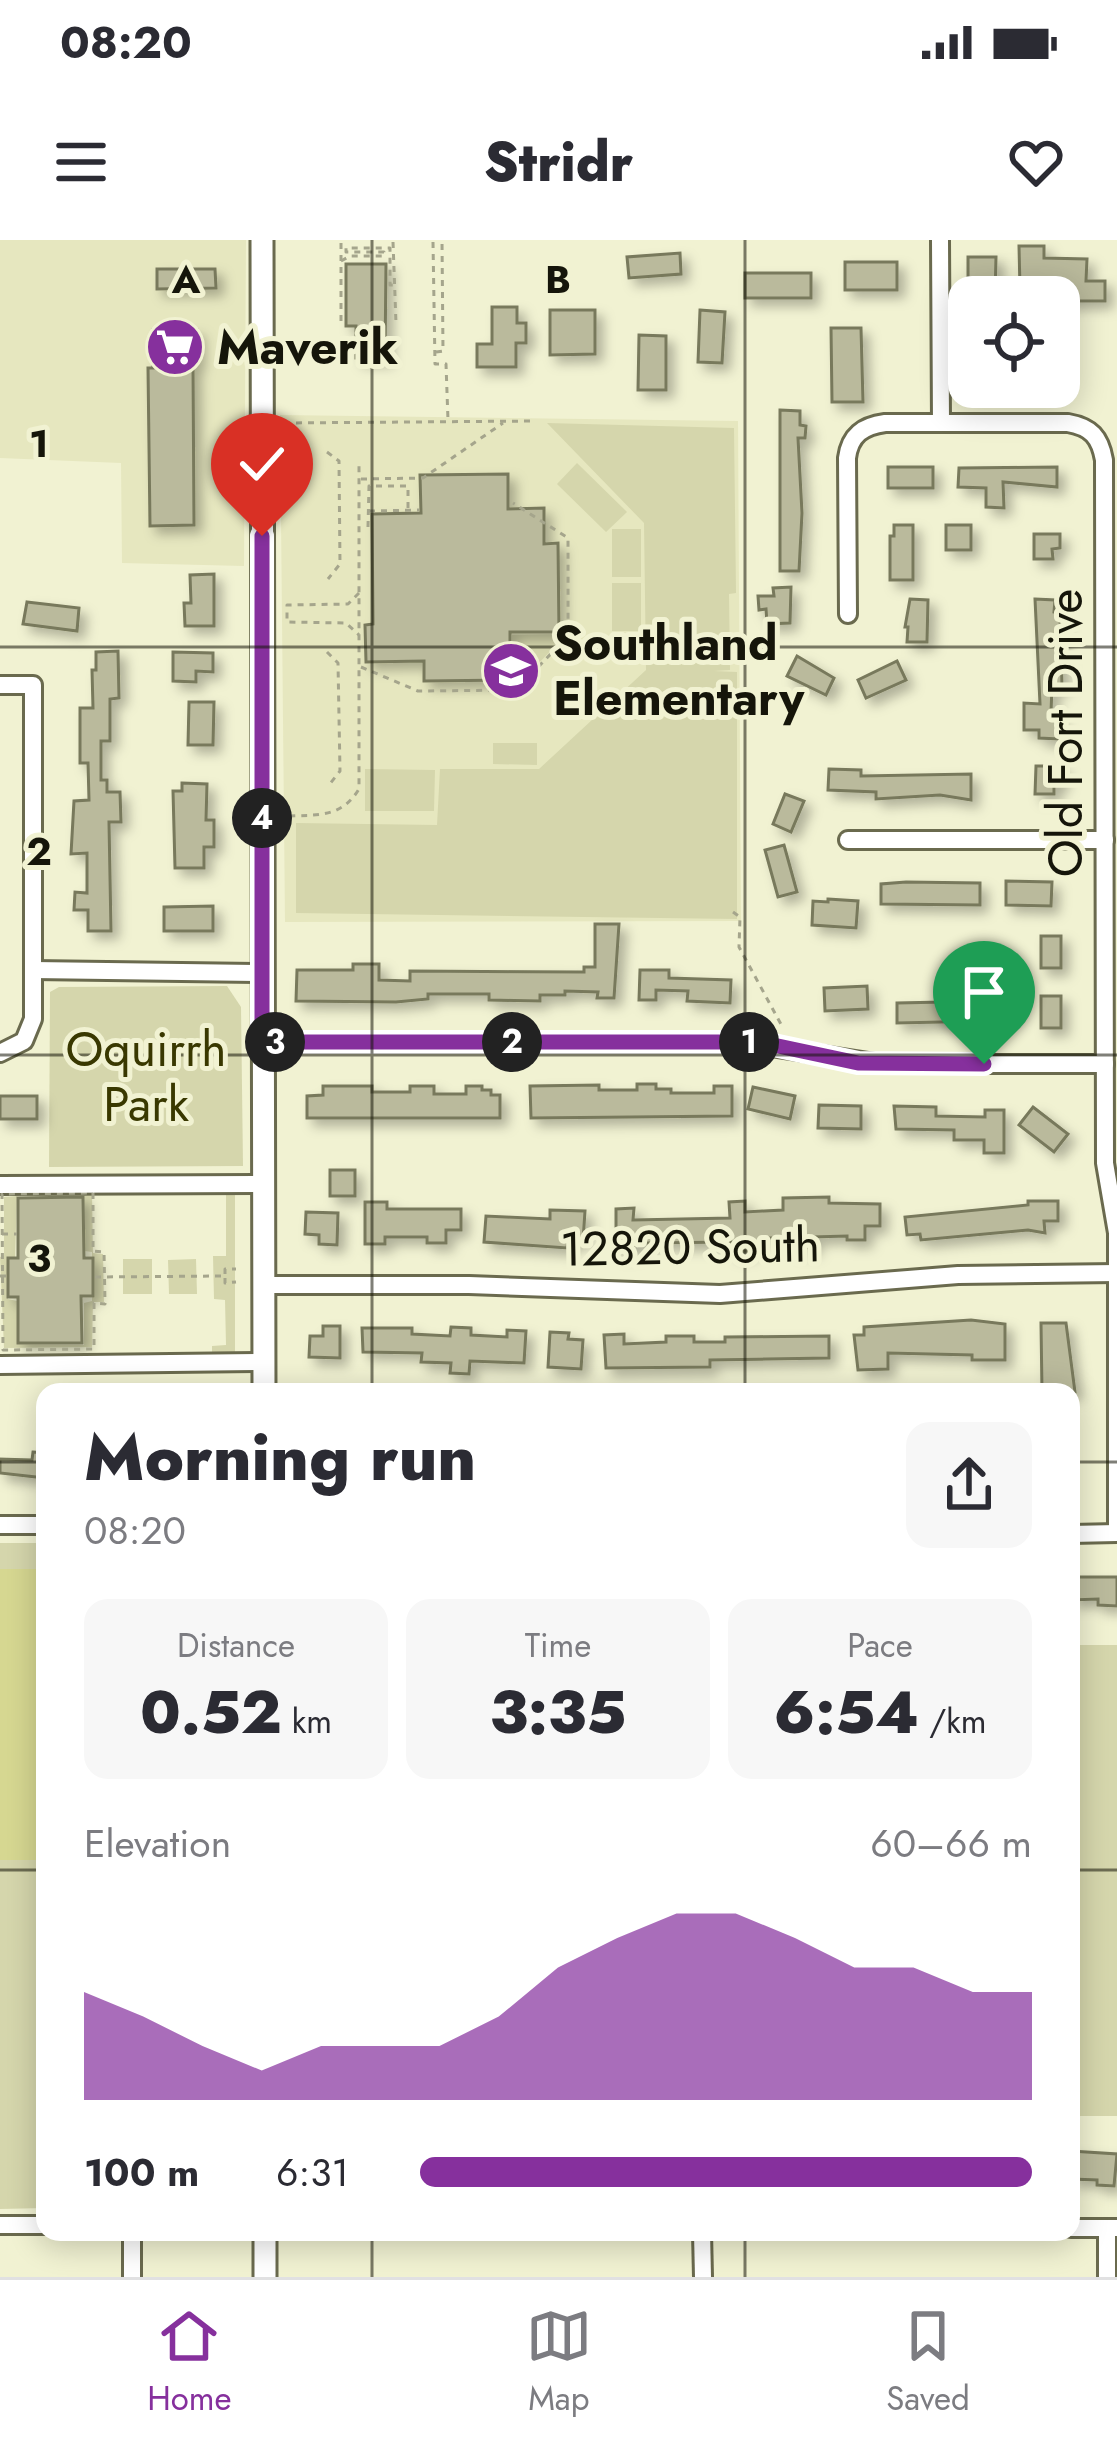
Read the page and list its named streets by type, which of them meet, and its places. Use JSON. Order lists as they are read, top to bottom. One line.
{"streets":{"street":["Old Fort Drive","12820 South"]},"crossings":[["Old Fort Drive","12820 South"]],"parks":["Oquirrh Park"],"places":{"supermarket":["Maverik"],"school or university":["Southland Elementary"]},"page":{"status":"08:20","header":"Stridr","pins":["4","1","2","3"],"heading":["Morning run","08:20"],"stats":[["Distance","0.52 km"],["Time","3:35"],["Pace","6:54 /km"]],"chart":["Elevation","60–66 m"],"list":[{"name":"100 m","note":"6:31"}],"tabs":["Home","Map","Saved"]},"grid":{"columns":["A","B"],"rows":["1","2","3"]}}
